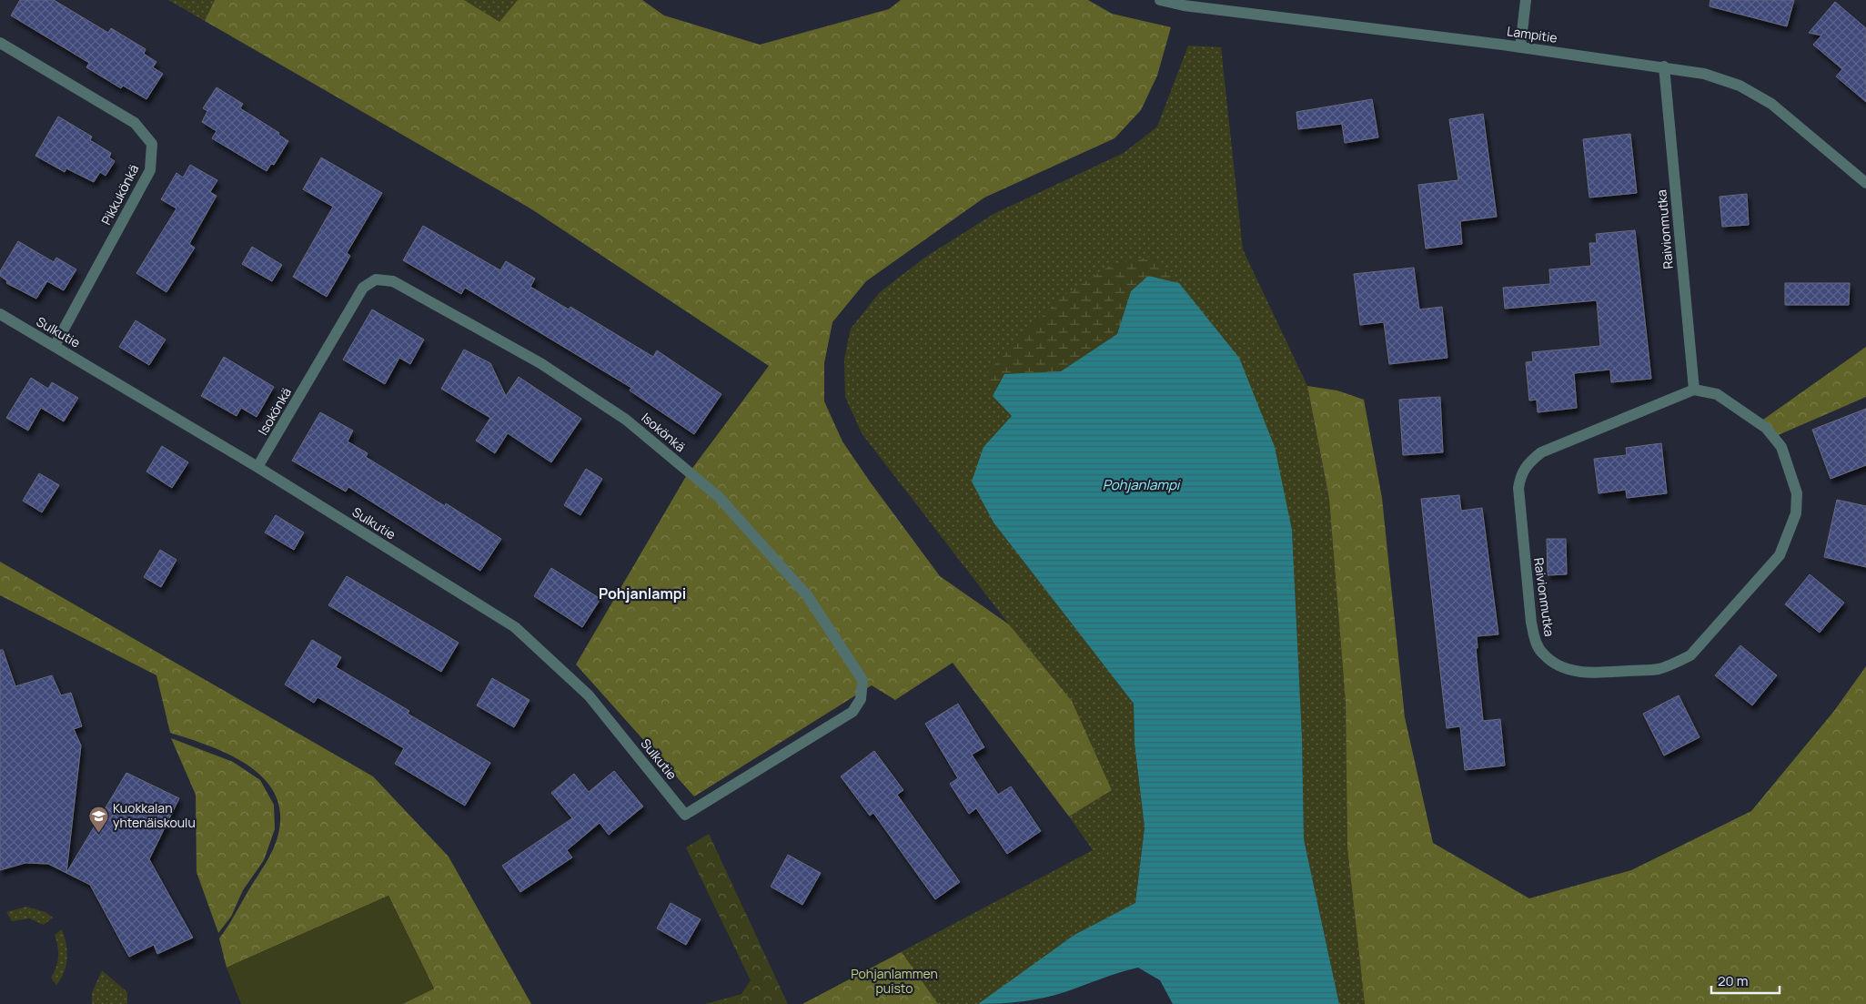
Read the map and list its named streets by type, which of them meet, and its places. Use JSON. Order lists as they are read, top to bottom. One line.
{"streets":{"street":["Lampitie","Pikkukönkä","Raivionmutka","Sulkutie","Isokönkä"]},"crossings":[["Lampitie","Raivionmutka"],["Pikkukönkä","Sulkutie"],["Sulkutie","Isokönkä"]],"districts":["Pohjanlampi"],"water":["Pohjanlampi"],"parks":["Pohjanlammen puisto"],"places":{"school or university":["Kuokkalan yhtenäiskoulu"]},"scale_bar":"20 m"}
